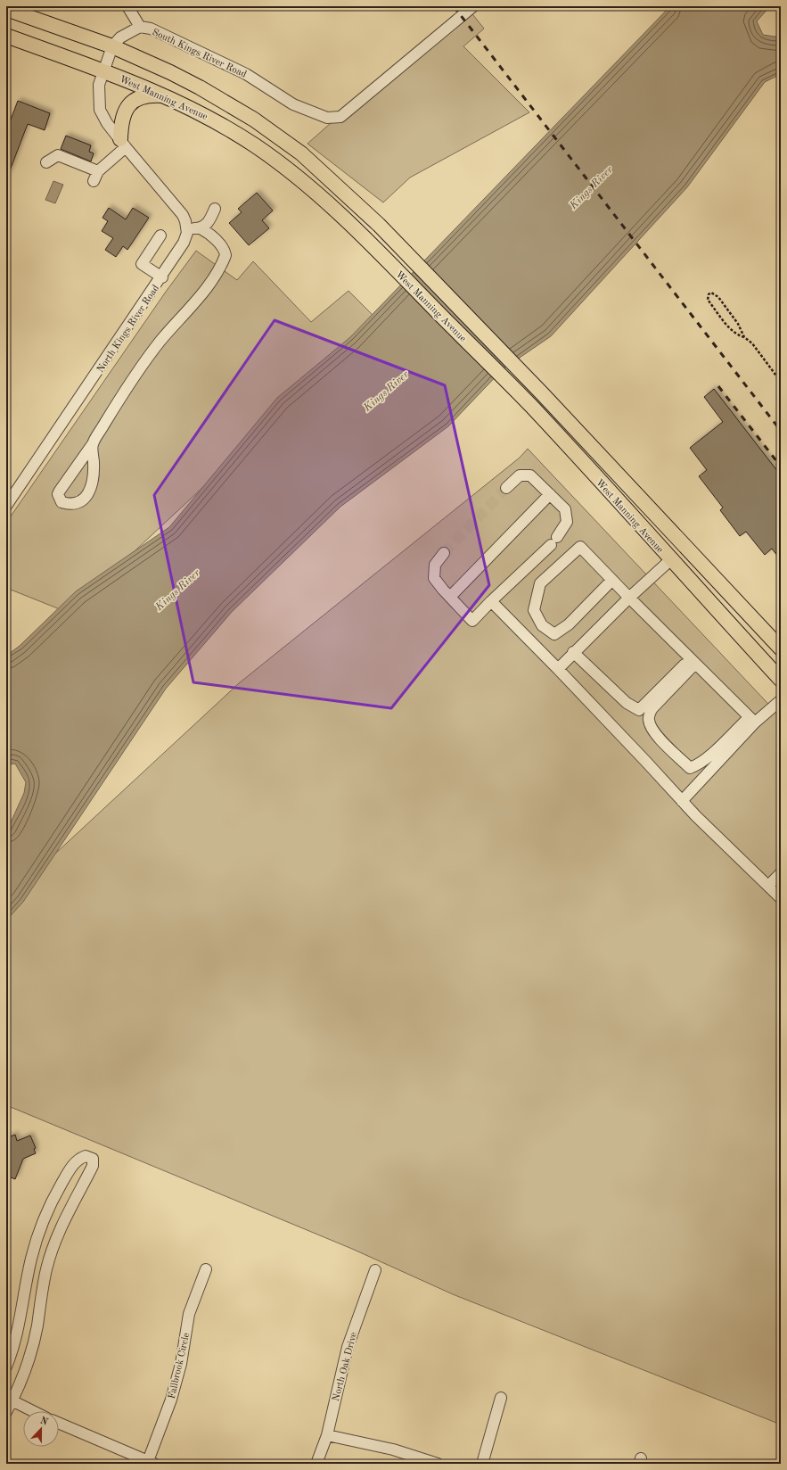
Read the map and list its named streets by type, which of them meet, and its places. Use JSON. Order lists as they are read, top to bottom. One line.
{"streets":{"main road":["West Manning Avenue"],"street":["South Kings River Road","North Kings River Road","Fallbrook Circle","North Oak Drive"]},"crossings":[["South Kings River Road","West Manning Avenue"],["South Kings River Road","North Kings River Road"]],"water":["Kings River"],"north":"top"}
